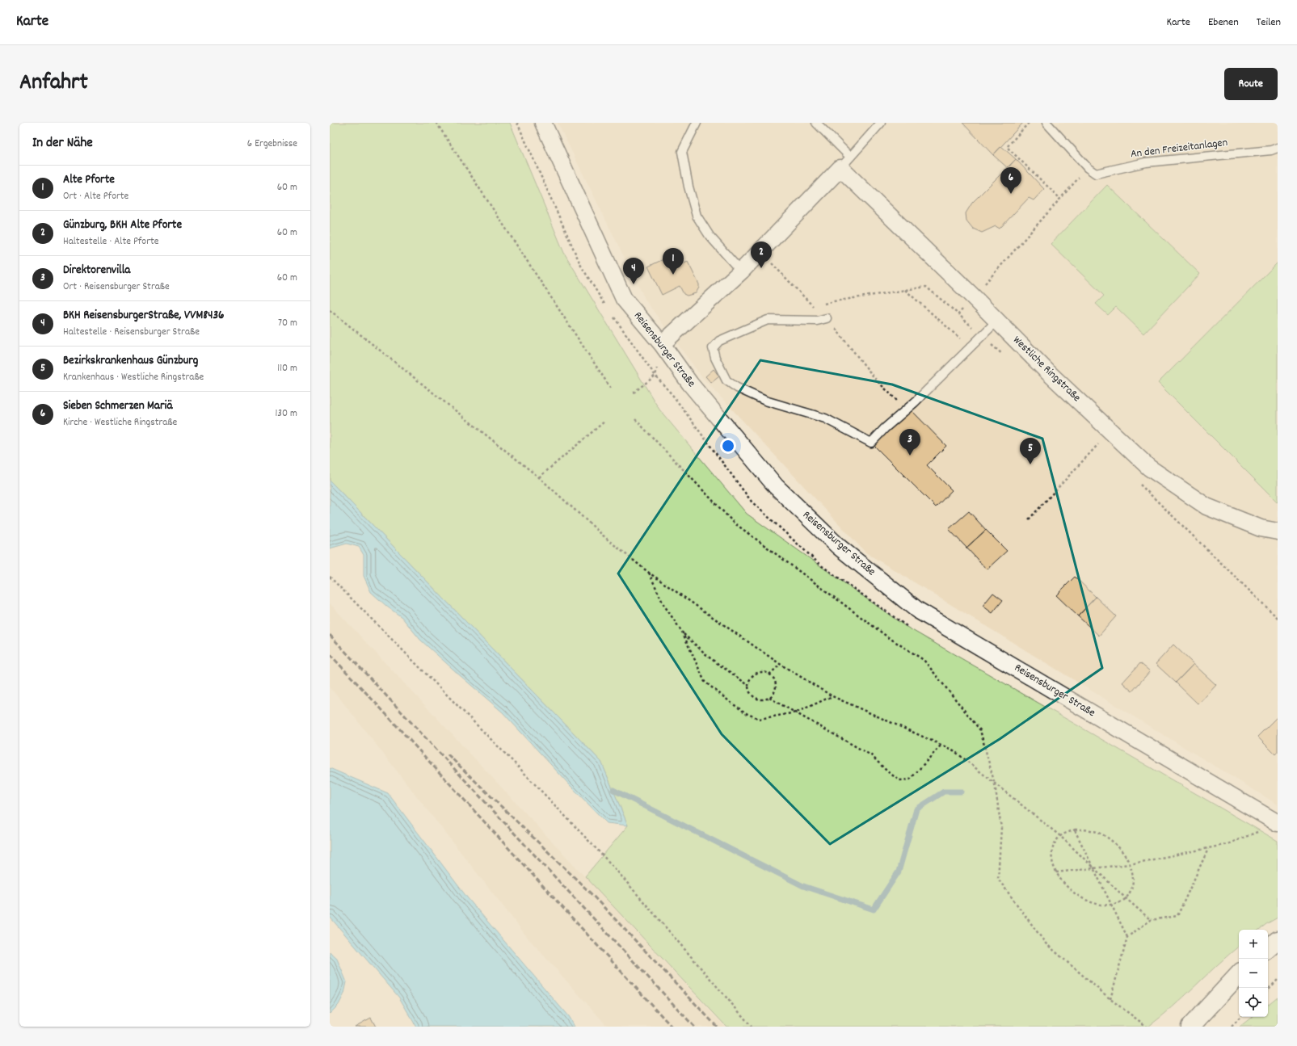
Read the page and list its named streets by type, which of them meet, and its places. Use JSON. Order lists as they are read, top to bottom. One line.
{"streets":{"street":["Reisensburger Straße","Westliche Ringstraße"],"lane":["An den Freizeitanlagen"]},"page":{"header":"Karte","nav":["Karte","Ebenen","Teilen"],"title":"Anfahrt","buttons":"Route","heading":["In der Nähe","6 Ergebnisse"],"list":[{"mark":"1","name":"Alte Pforte","note":"Ort · Alte Pforte","value":"60 m"},{"mark":"2","name":"Günzburg, BKH Alte Pforte","note":"Haltestelle · Alte Pforte","value":"60 m"},{"mark":"3","name":"Direktorenvilla","note":"Ort · Reisensburger Straße","value":"60 m"},{"mark":"4","name":"BKH ReisensburgerStraße, VVM8436","note":"Haltestelle · Reisensburger Straße","value":"70 m"},{"mark":"5","name":"Bezirkskrankenhaus Günzburg","note":"Krankenhaus · Westliche Ringstraße","value":"110 m"},{"mark":"6","name":"Sieben Schmerzen Mariä","note":"Kirche · Westliche Ringstraße","value":"130 m"}],"pins":["6","2","1","4","3","5"],"map_buttons":["+","−"]}}
